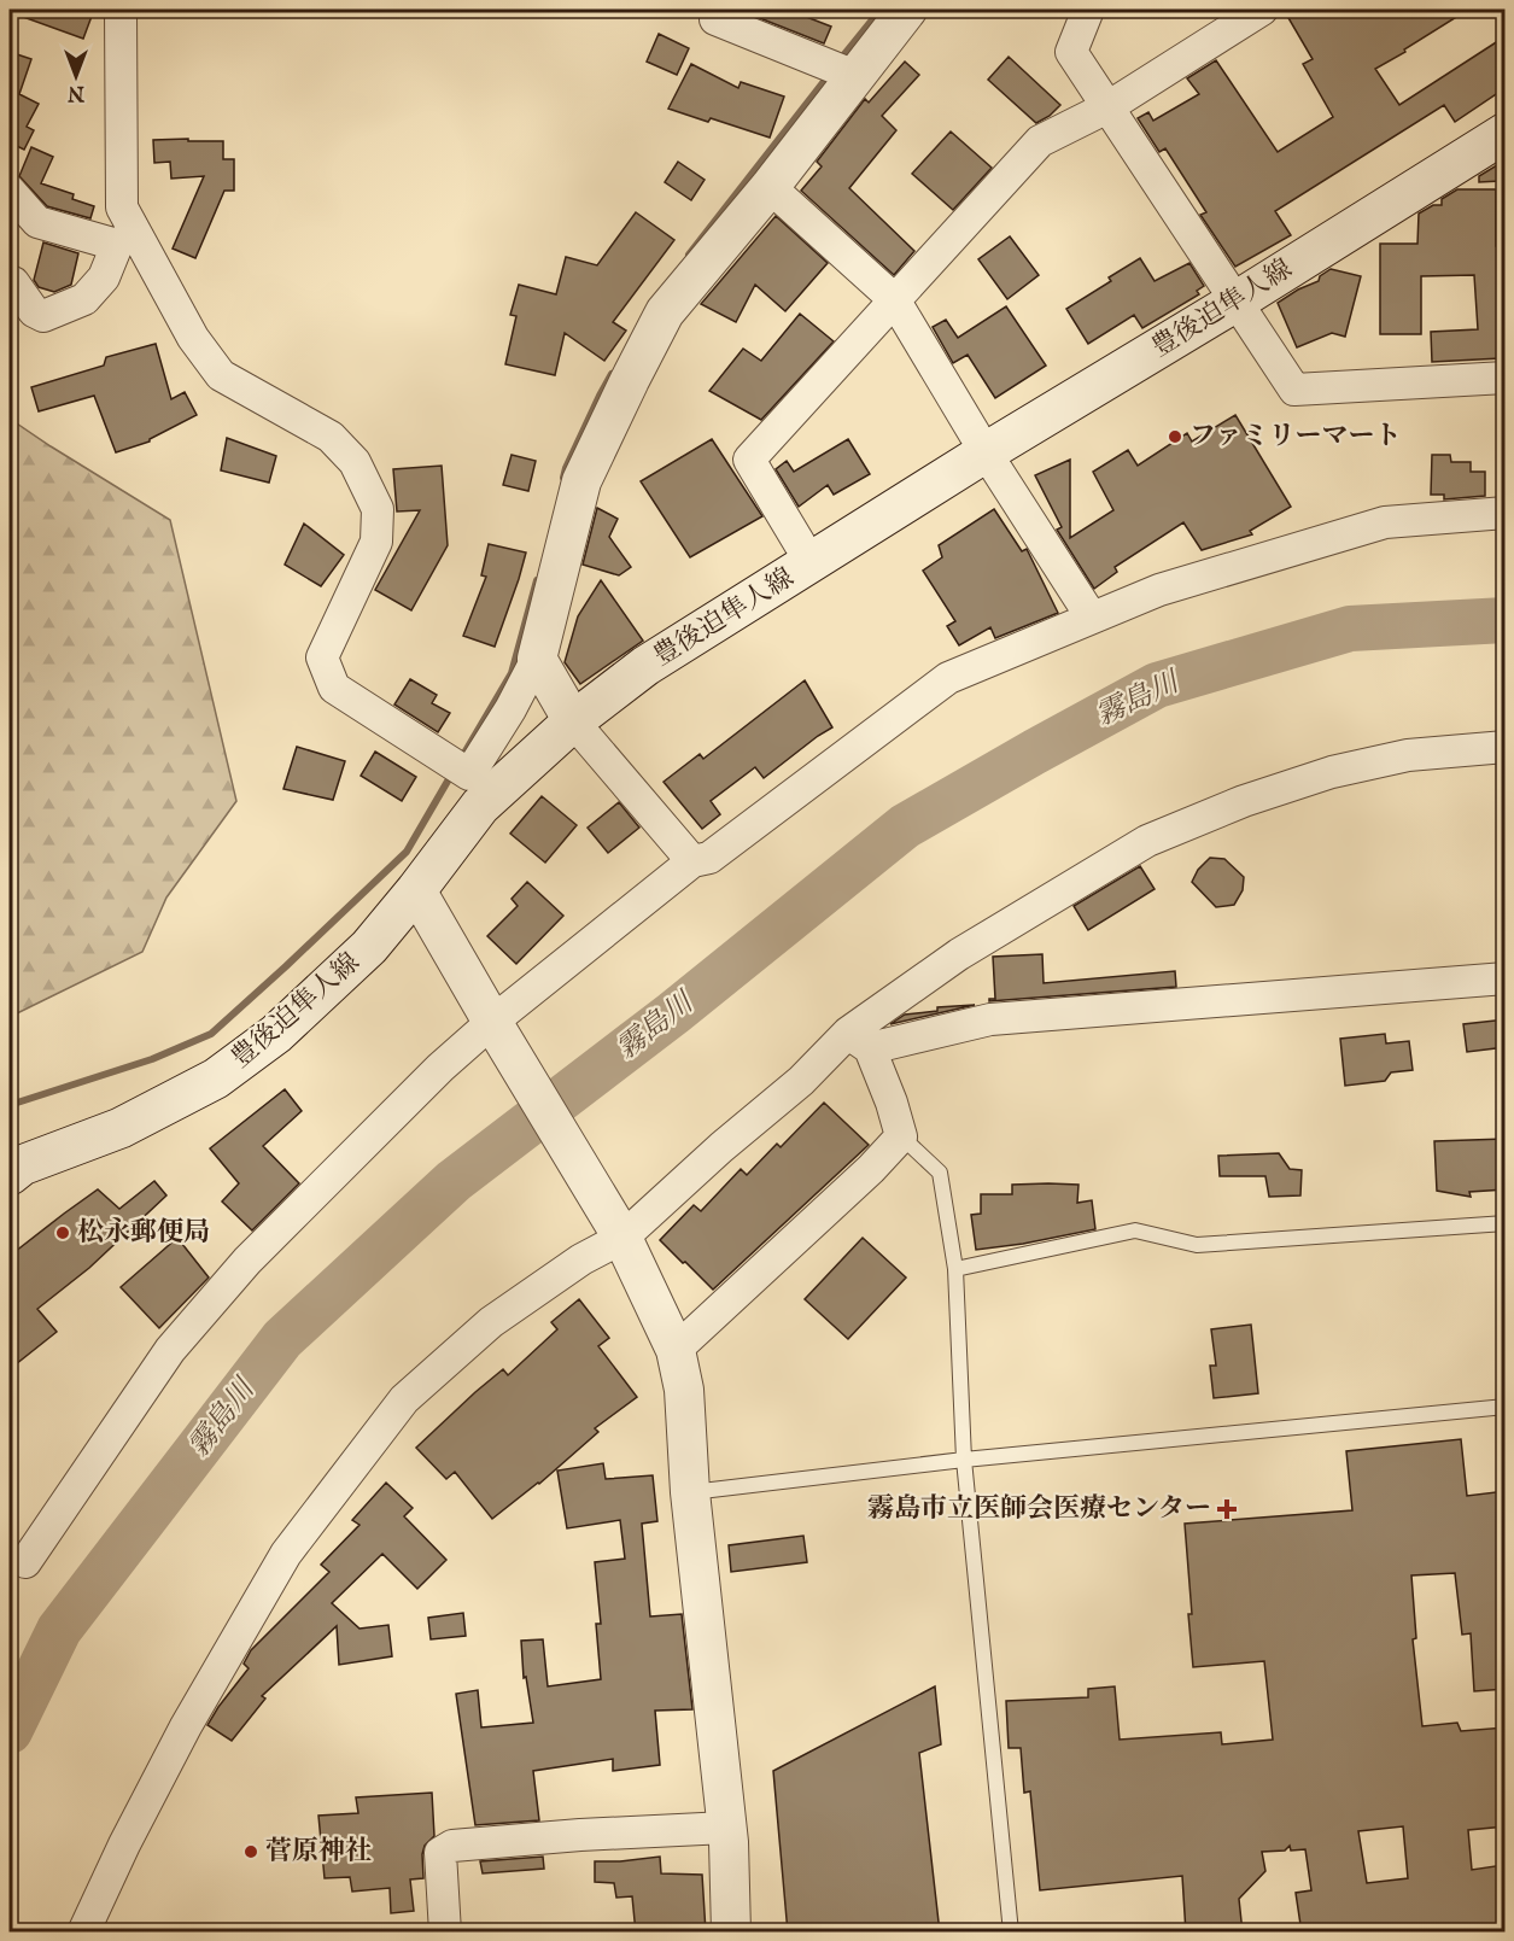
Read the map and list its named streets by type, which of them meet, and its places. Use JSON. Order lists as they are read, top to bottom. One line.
{"streets":{"main road":["豊後迫隼人線"]},"water":["霧島川"],"places":{"other":["ファミリーマート","松永郵便局","菅原神社"],"health":["霧島市立医師会医療センター"]},"north":"bottom"}
